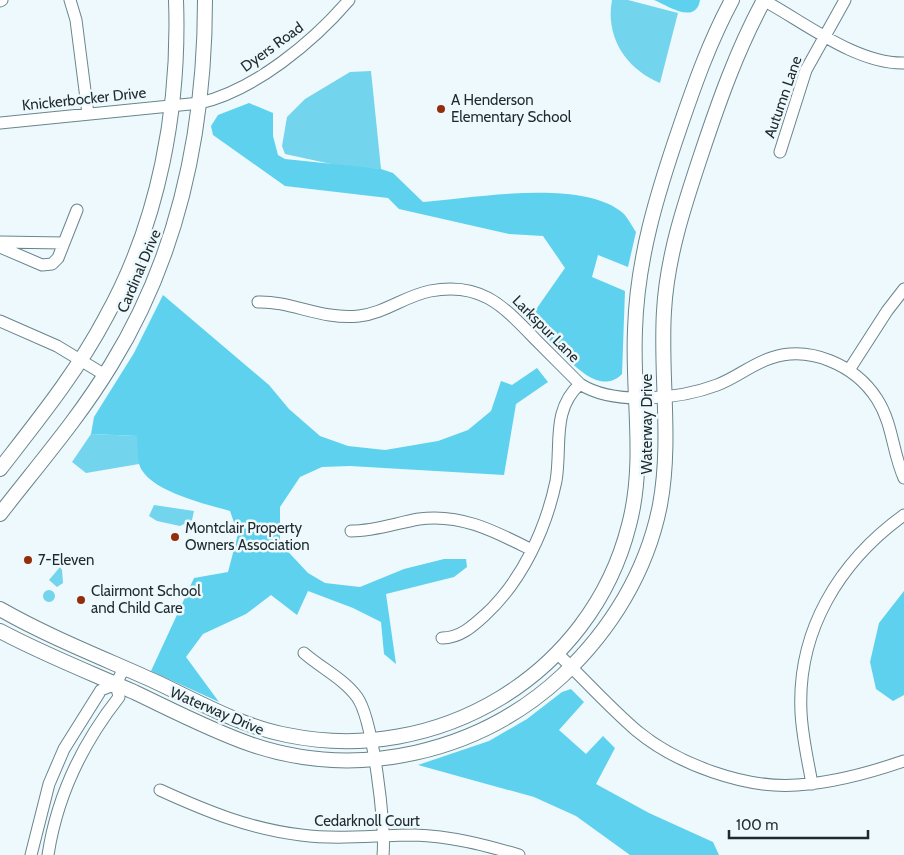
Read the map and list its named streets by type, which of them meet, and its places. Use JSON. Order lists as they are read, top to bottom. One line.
{"streets":{"main road":["Cardinal Drive","Waterway Drive"],"street":["Dyers Road","Autumn Lane","Knickerbocker Drive","Larkspur Lane","Cedarknoll Court"]},"crossings":[["Dyers Road","Knickerbocker Drive"],["Dyers Road","Cardinal Drive"],["Knickerbocker Drive","Cardinal Drive"],["Larkspur Lane","Waterway Drive"]],"places":["A Henderson Elementary School","Montclair Property Owners Association","7-Eleven","Clairmont School and Child Care"],"scale_bar":"100 m"}
